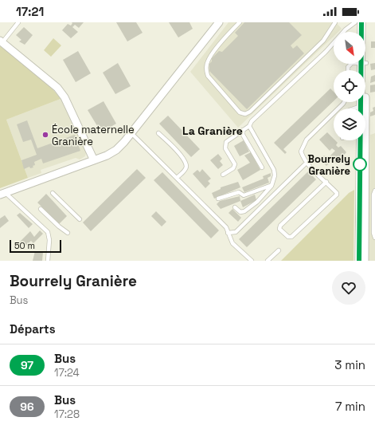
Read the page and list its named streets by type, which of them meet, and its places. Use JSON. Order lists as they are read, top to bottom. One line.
{"districts":["La Granière"],"places":["École maternelle Granière","Bourrely Granière"],"lines":["bus line 97"],"scale_bar":"50 m","north":"bottom right","page":{"status":"17:21","scale":"50 m","heading":[["Bourrely Granière","Bus"],"Départs"],"list":[{"mark":"97","name":"Bus","note":"17:24","value":"3 min"},{"mark":"96","name":"Bus","note":"17:28","value":"7 min"}]}}
